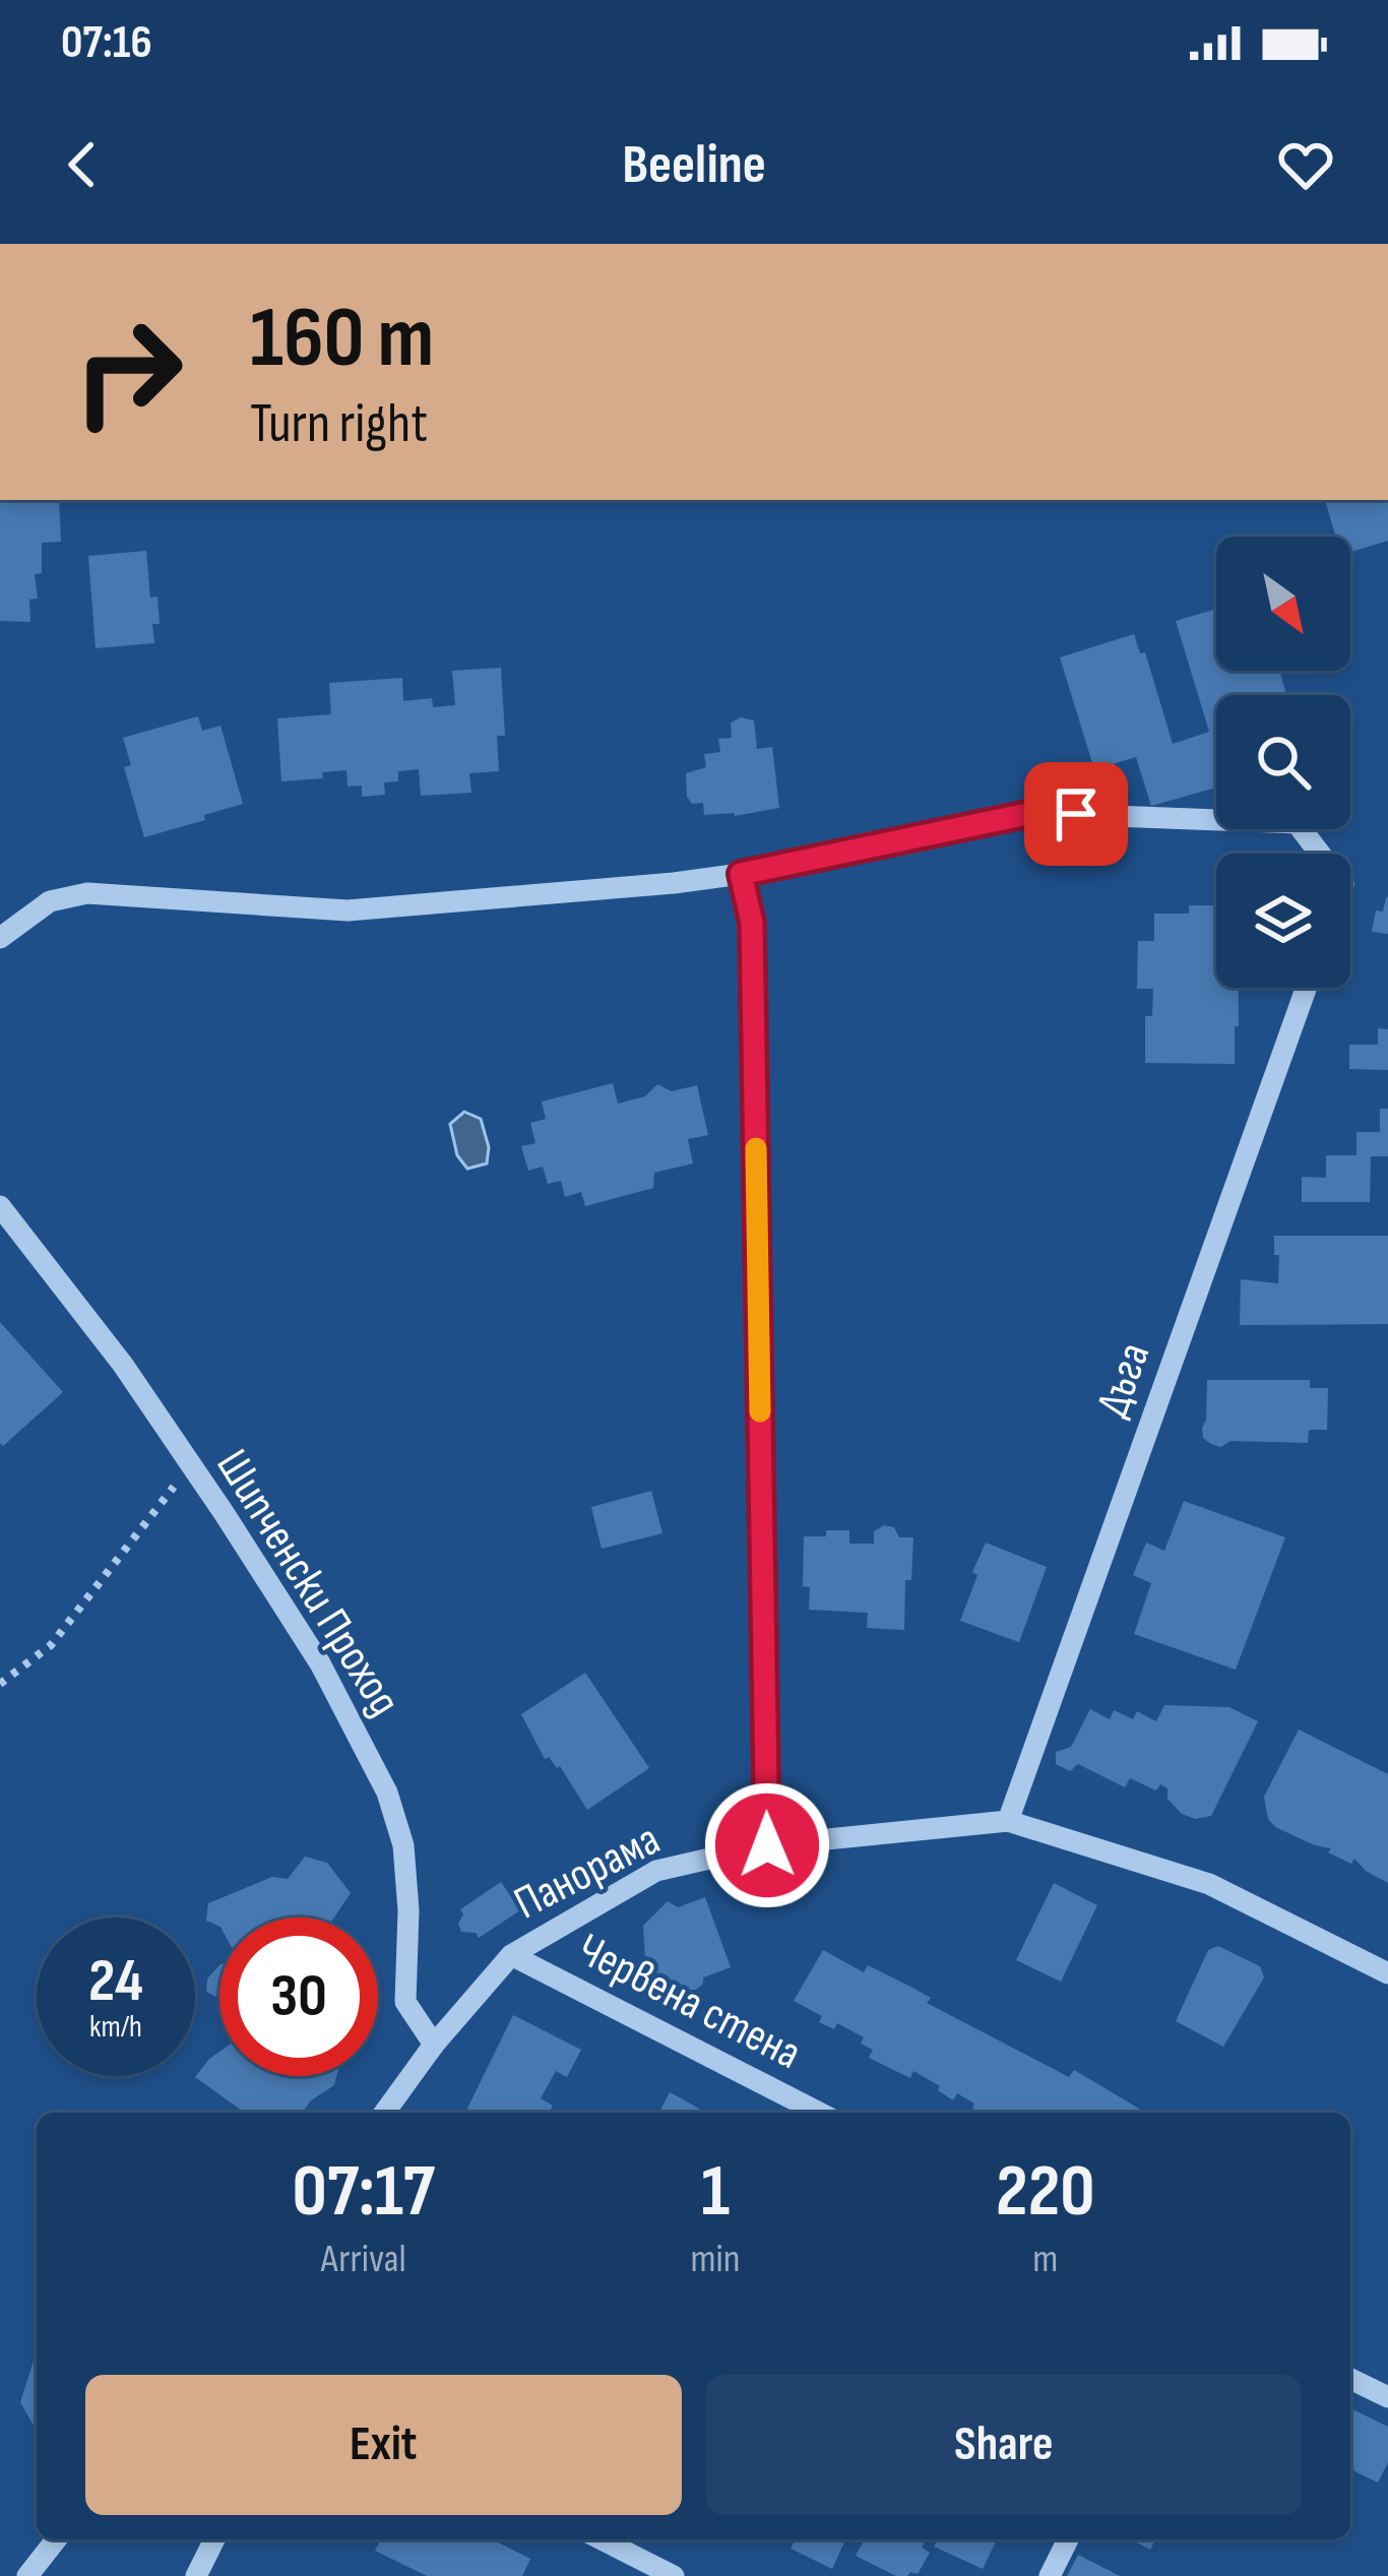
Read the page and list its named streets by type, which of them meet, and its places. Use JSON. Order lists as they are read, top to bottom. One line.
{"streets":{"street":["Дъга","Шипченски Проход","Панорама","Червена стена"]},"crossings":[["Дъга","Панорама"],["Шипченски Проход","Панорама"],["Панорама","Червена стена"]],"north":"bottom right","page":{"status":"07:16","header":"Beeline","turn":["160 m","Turn right"],"speed":"24 km/h","limit":"30","eta":["07:17","Arrival","1","min","220","m"],"buttons":["Exit","Share"]}}
